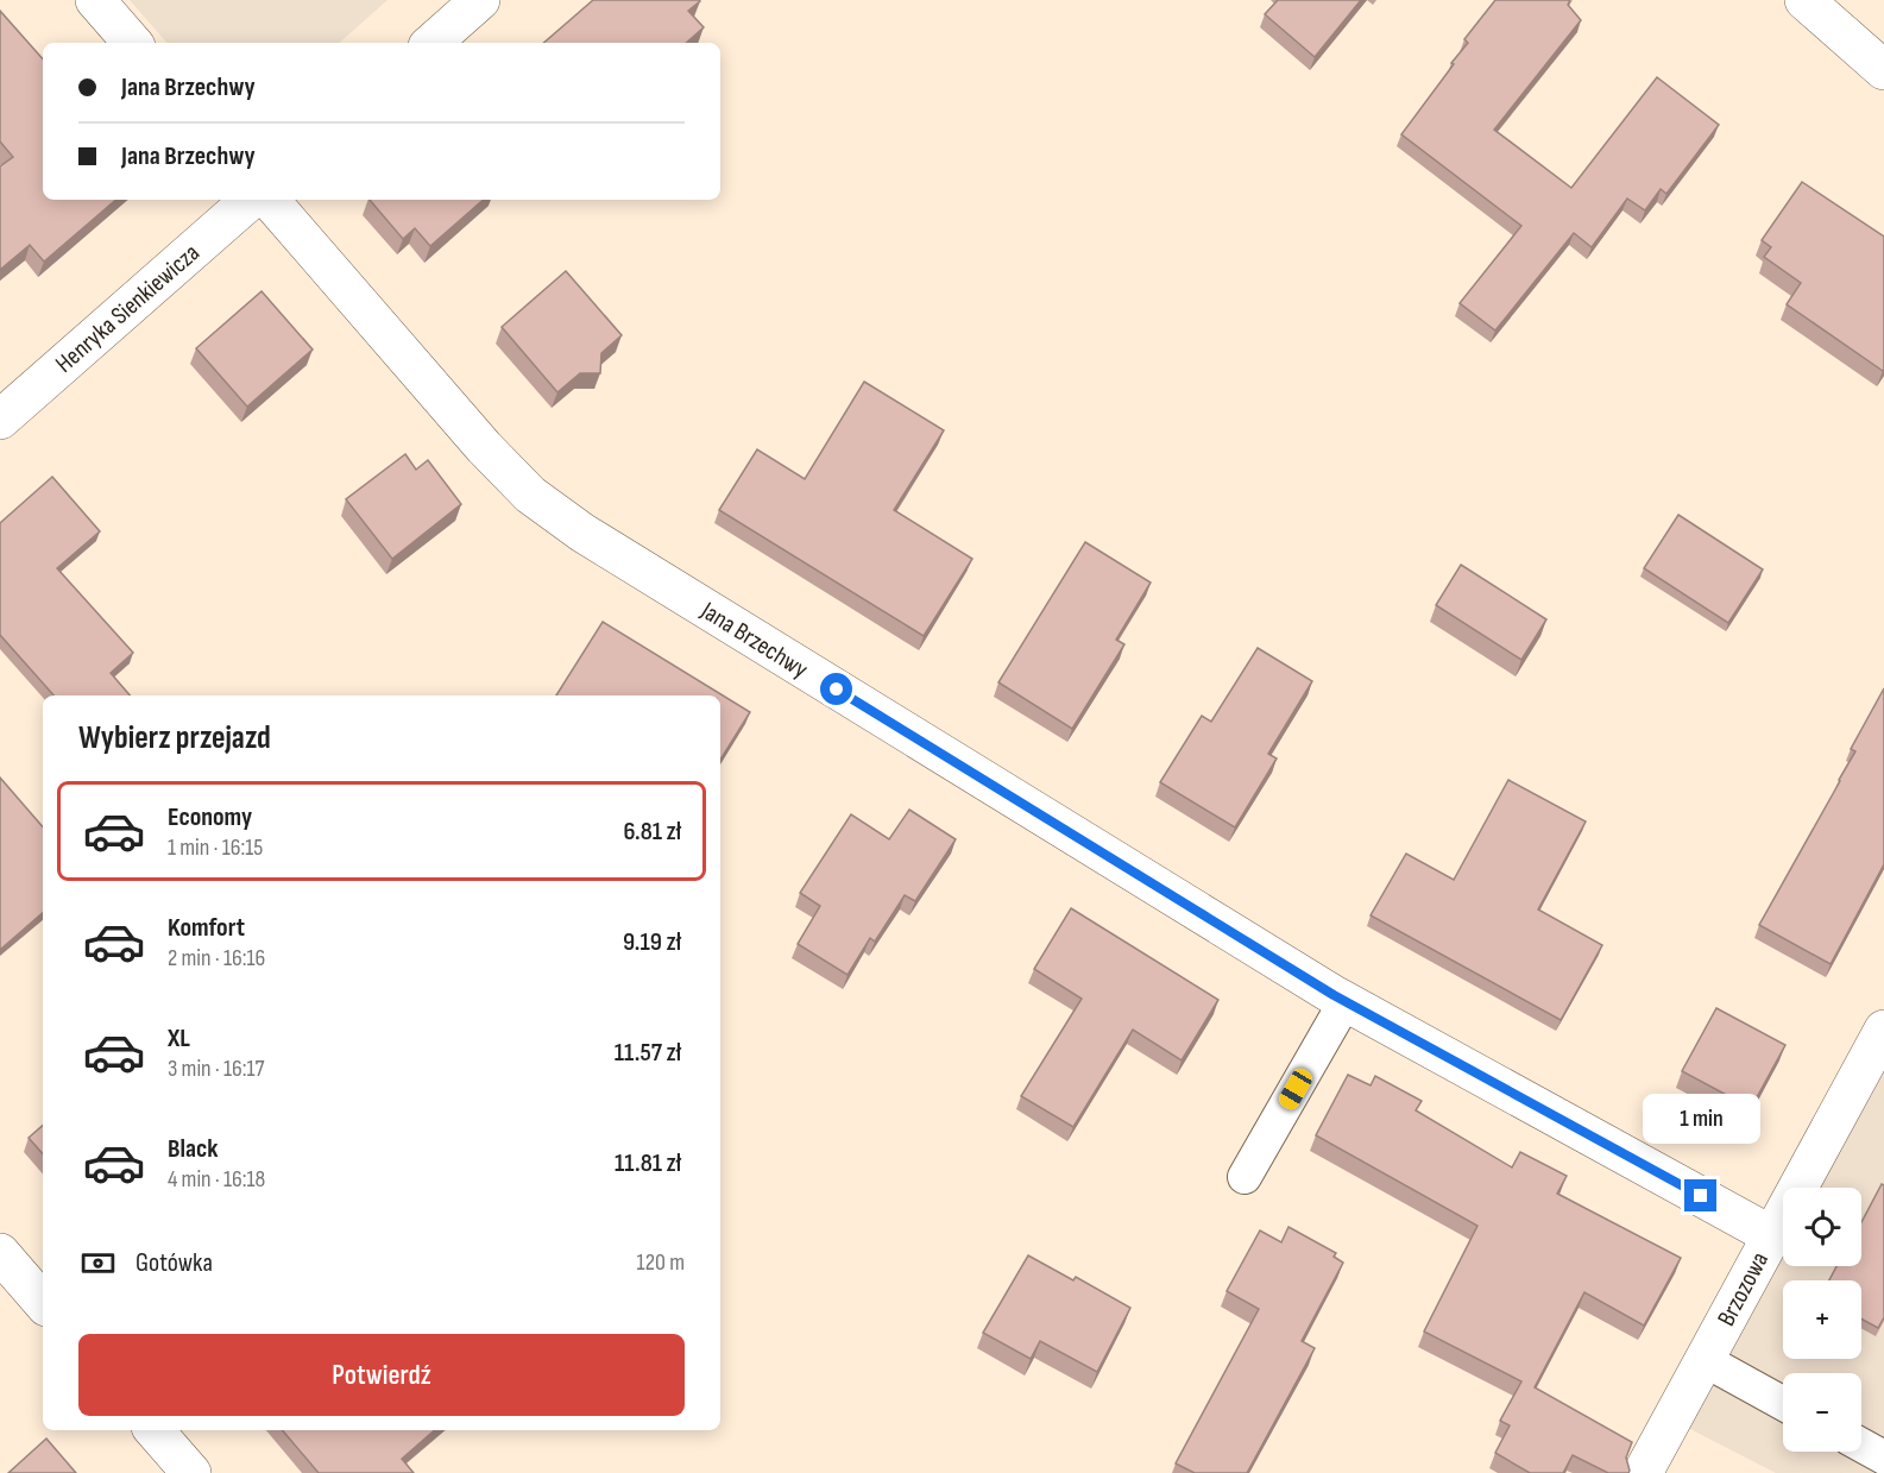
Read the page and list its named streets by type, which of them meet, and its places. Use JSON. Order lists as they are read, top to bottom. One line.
{"streets":{"street":["Henryka Sienkiewicza","Jana Brzechwy","Brzozowa"]},"crossings":[["Jana Brzechwy","Brzozowa"]],"page":{"banner":["Jana Brzechwy","Jana Brzechwy"],"heading":"Wybierz przejazd","list":[{"name":"Economy","note":"1 min · 16:15","value":"6.81 zł"},{"name":"Komfort","note":"2 min · 16:16","value":"9.19 zł"},{"name":"XL","note":"3 min · 16:17","value":"11.57 zł"},{"name":"Black","note":"4 min · 16:18","value":"11.81 zł"}],"bubble":"1 min","map_buttons":["+","−"],"pay":["Gotówka","120 m"],"buttons":"Potwierdź"}}
